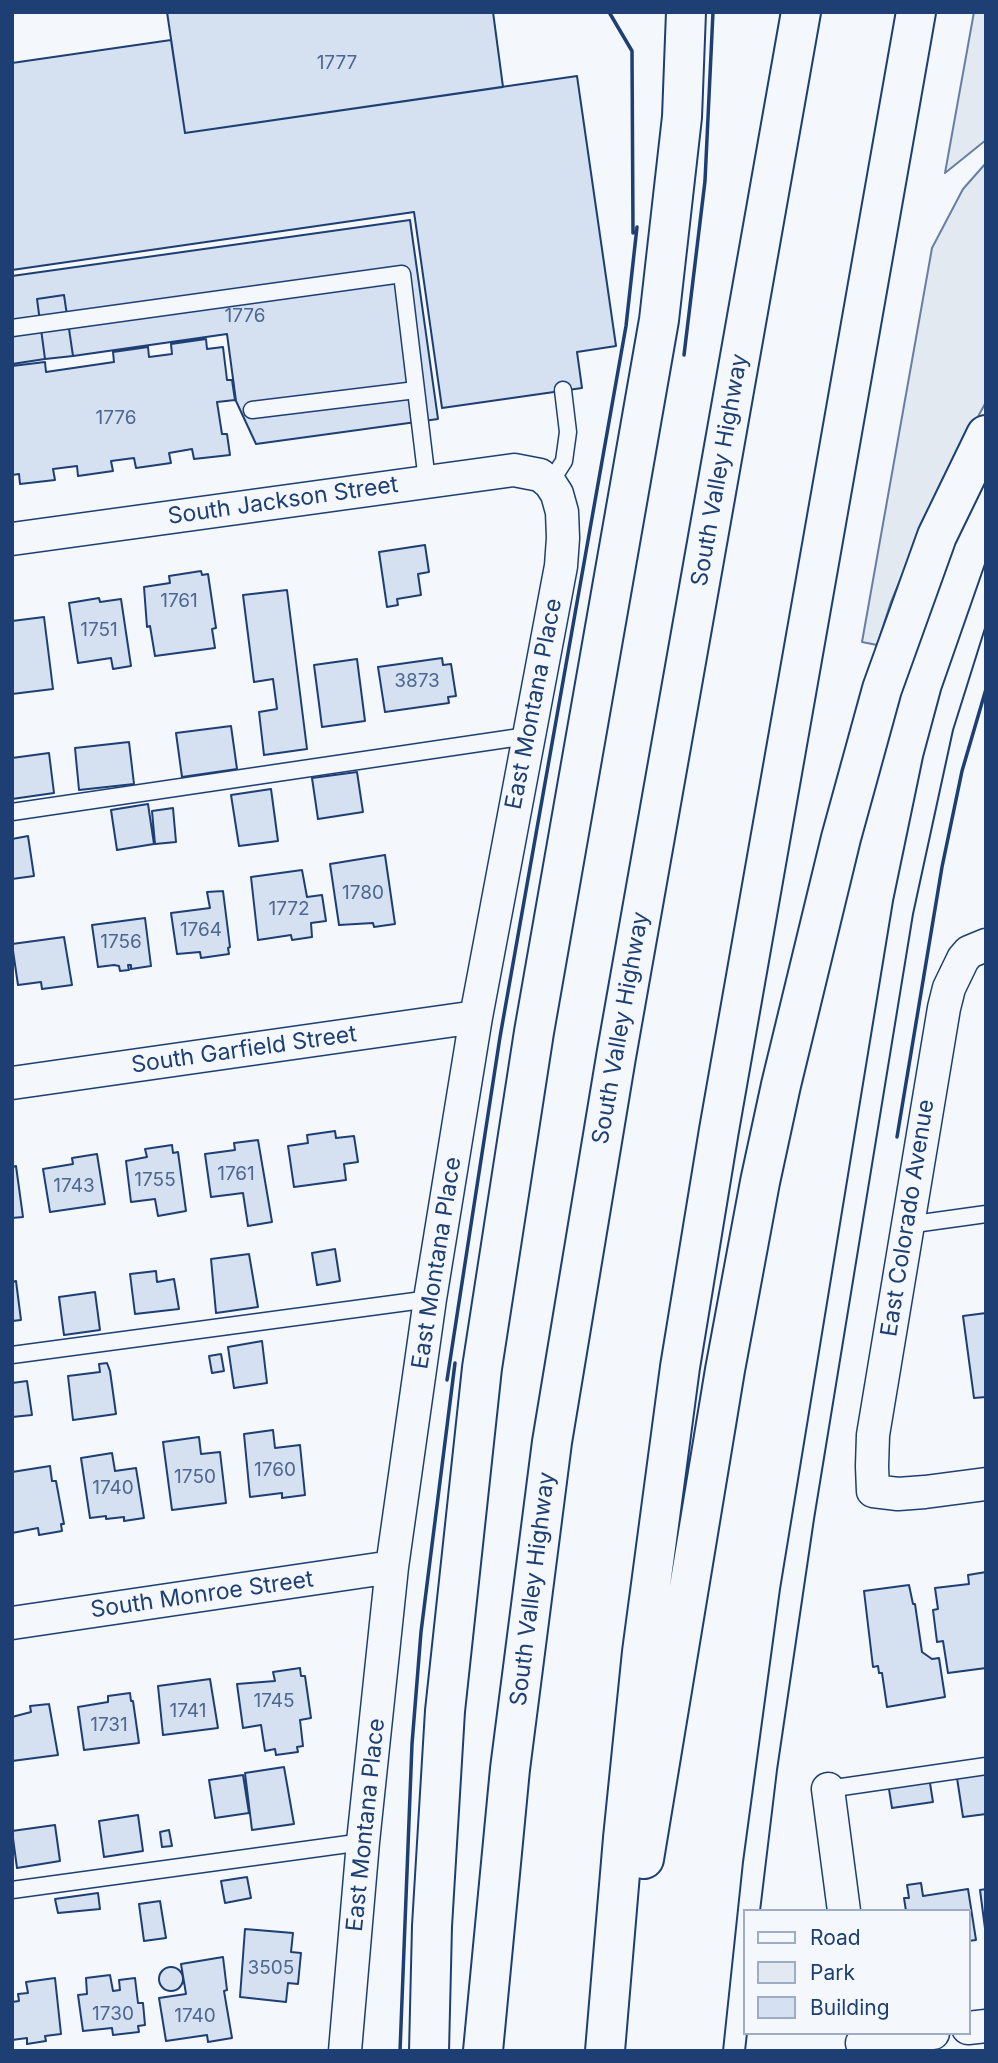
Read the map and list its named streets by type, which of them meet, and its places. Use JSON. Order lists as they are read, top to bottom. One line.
{"streets":{"highway":["South Valley Highway"],"street":["South Jackson Street","East Montana Place","South Garfield Street","East Colorado Avenue","South Monroe Street"]},"crossings":[["South Jackson Street","East Montana Place"],["East Montana Place","South Garfield Street"],["East Montana Place","South Monroe Street"]],"house_numbers":["1777","1776","1776","1761","1751","3873","1780","1772","1764","1756","1761","1755","1743","1760","1750","1740","1745","1741","1731","3505","1730","1740"],"legend":["Road","Park","Building"]}
